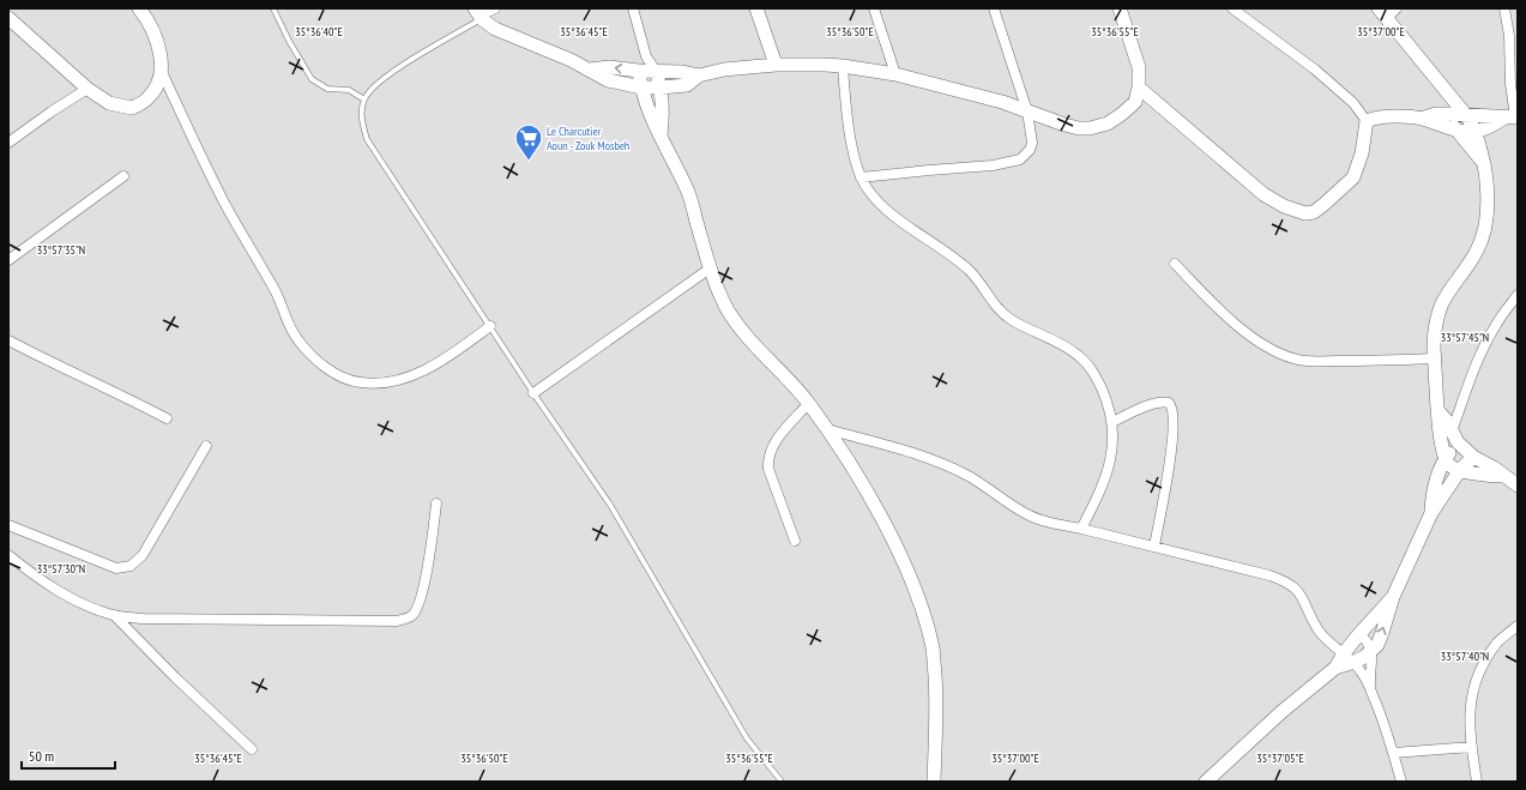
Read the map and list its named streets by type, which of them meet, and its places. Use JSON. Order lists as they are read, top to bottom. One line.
{"places":{"supermarket":["Le Charcutier Aoun - Zouk Mosbeh"]},"scale_bar":"50 m","coordinates":["35°36'40\"E","35°36'45\"E","35°36'50\"E","35°36'55\"E","35°37'00\"E","33°57'35\"N","33°57'45\"N","33°57'30\"N","33°57'40\"N","35°37'05\"E"]}
